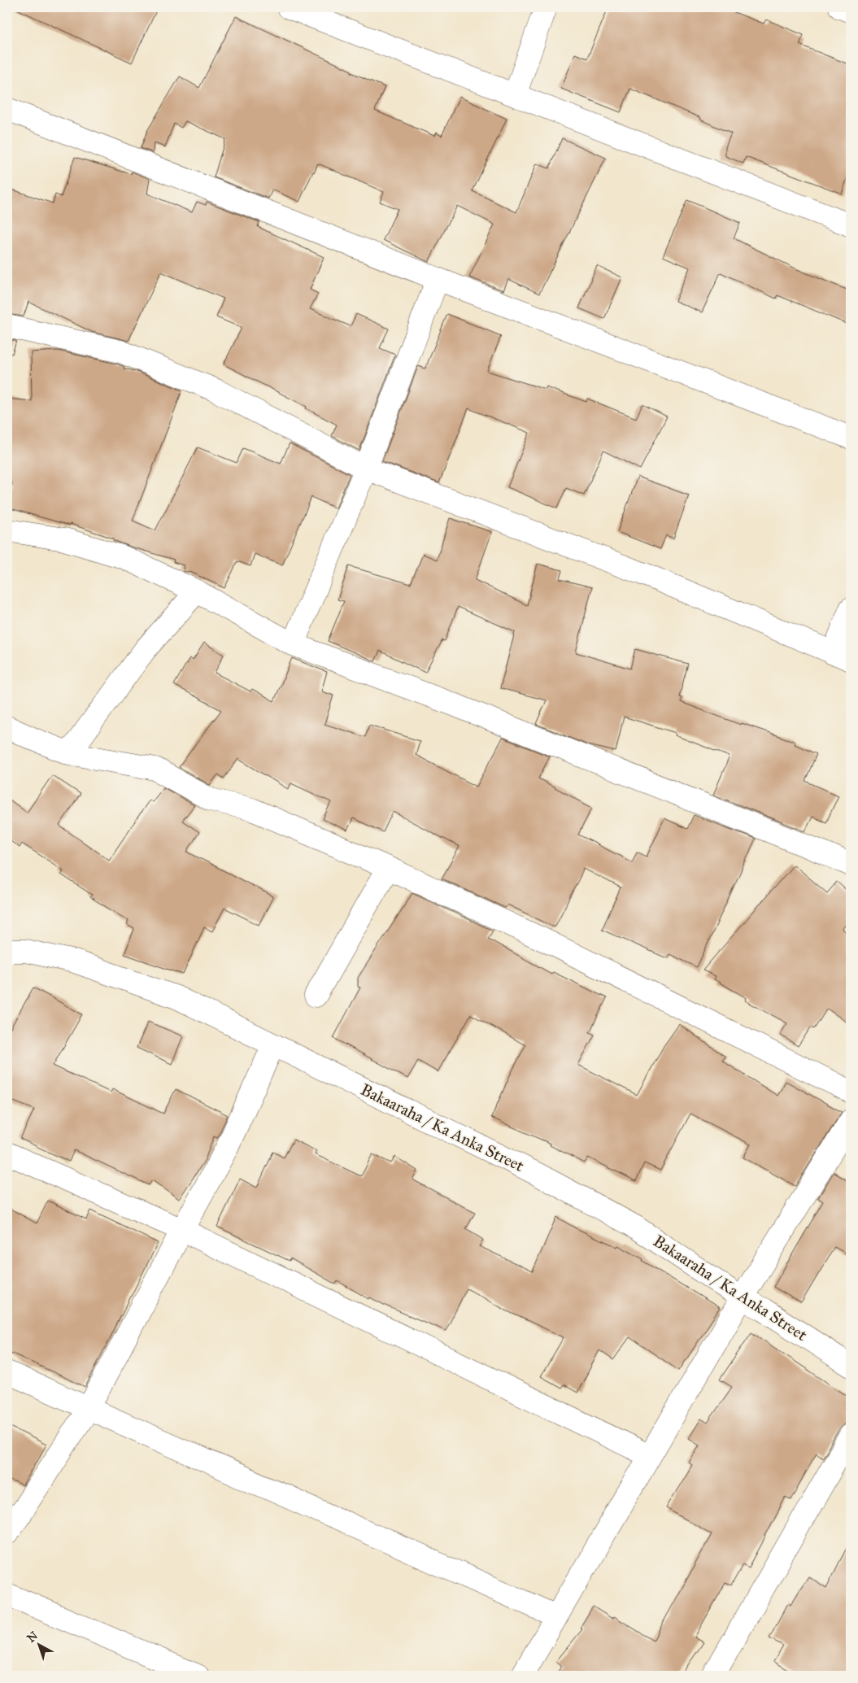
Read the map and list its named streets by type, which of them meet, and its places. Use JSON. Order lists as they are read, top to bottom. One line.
{"streets":{"street":["Bakaaraha / Ka Anka Street"]},"north":"top left"}
